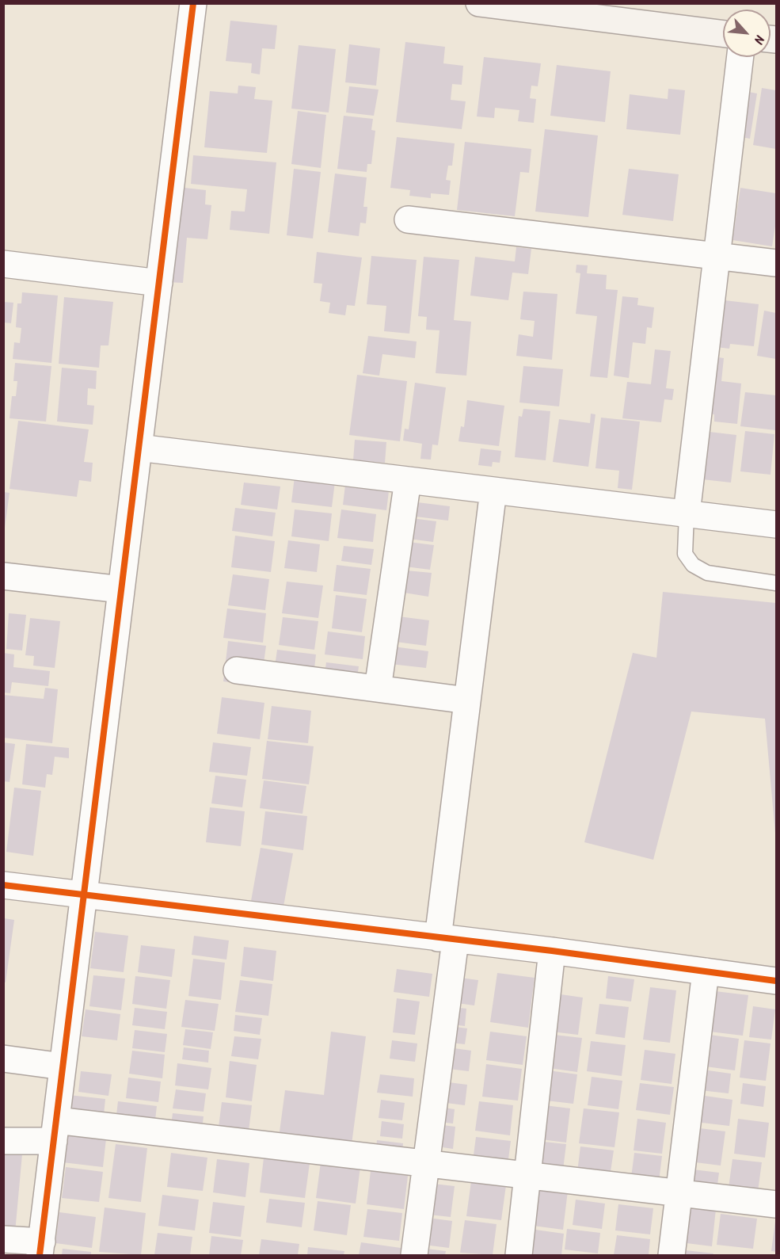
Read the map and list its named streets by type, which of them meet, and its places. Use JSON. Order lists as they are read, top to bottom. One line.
{"north":"bottom right"}
